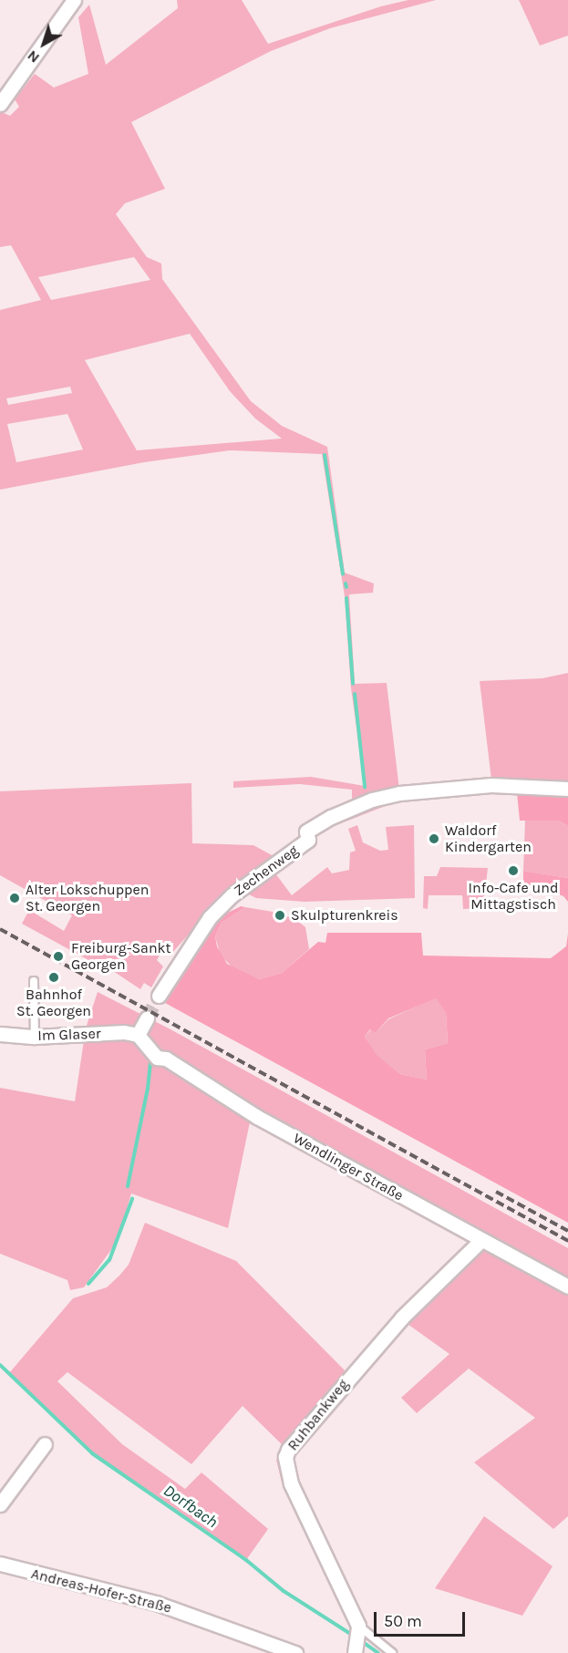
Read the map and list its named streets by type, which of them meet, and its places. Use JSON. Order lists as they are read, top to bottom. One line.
{"streets":{"street":["Zechenweg","Im Glaser","Wendlinger Straße","Ruhbankweg","Andreas-Hofer-Straße"]},"crossings":[["Im Glaser","Wendlinger Straße"],["Wendlinger Straße","Ruhbankweg"]],"water":["Dorfbach"],"places":["Waldorf Kindergarten","Info-Cafe und Mittagstisch","Alter Lokschuppen St. Georgen","Skulpturenkreis","Freiburg-Sankt Georgen","Bahnhof St. Georgen"],"scale_bar":"50 m","north":"bottom left"}
